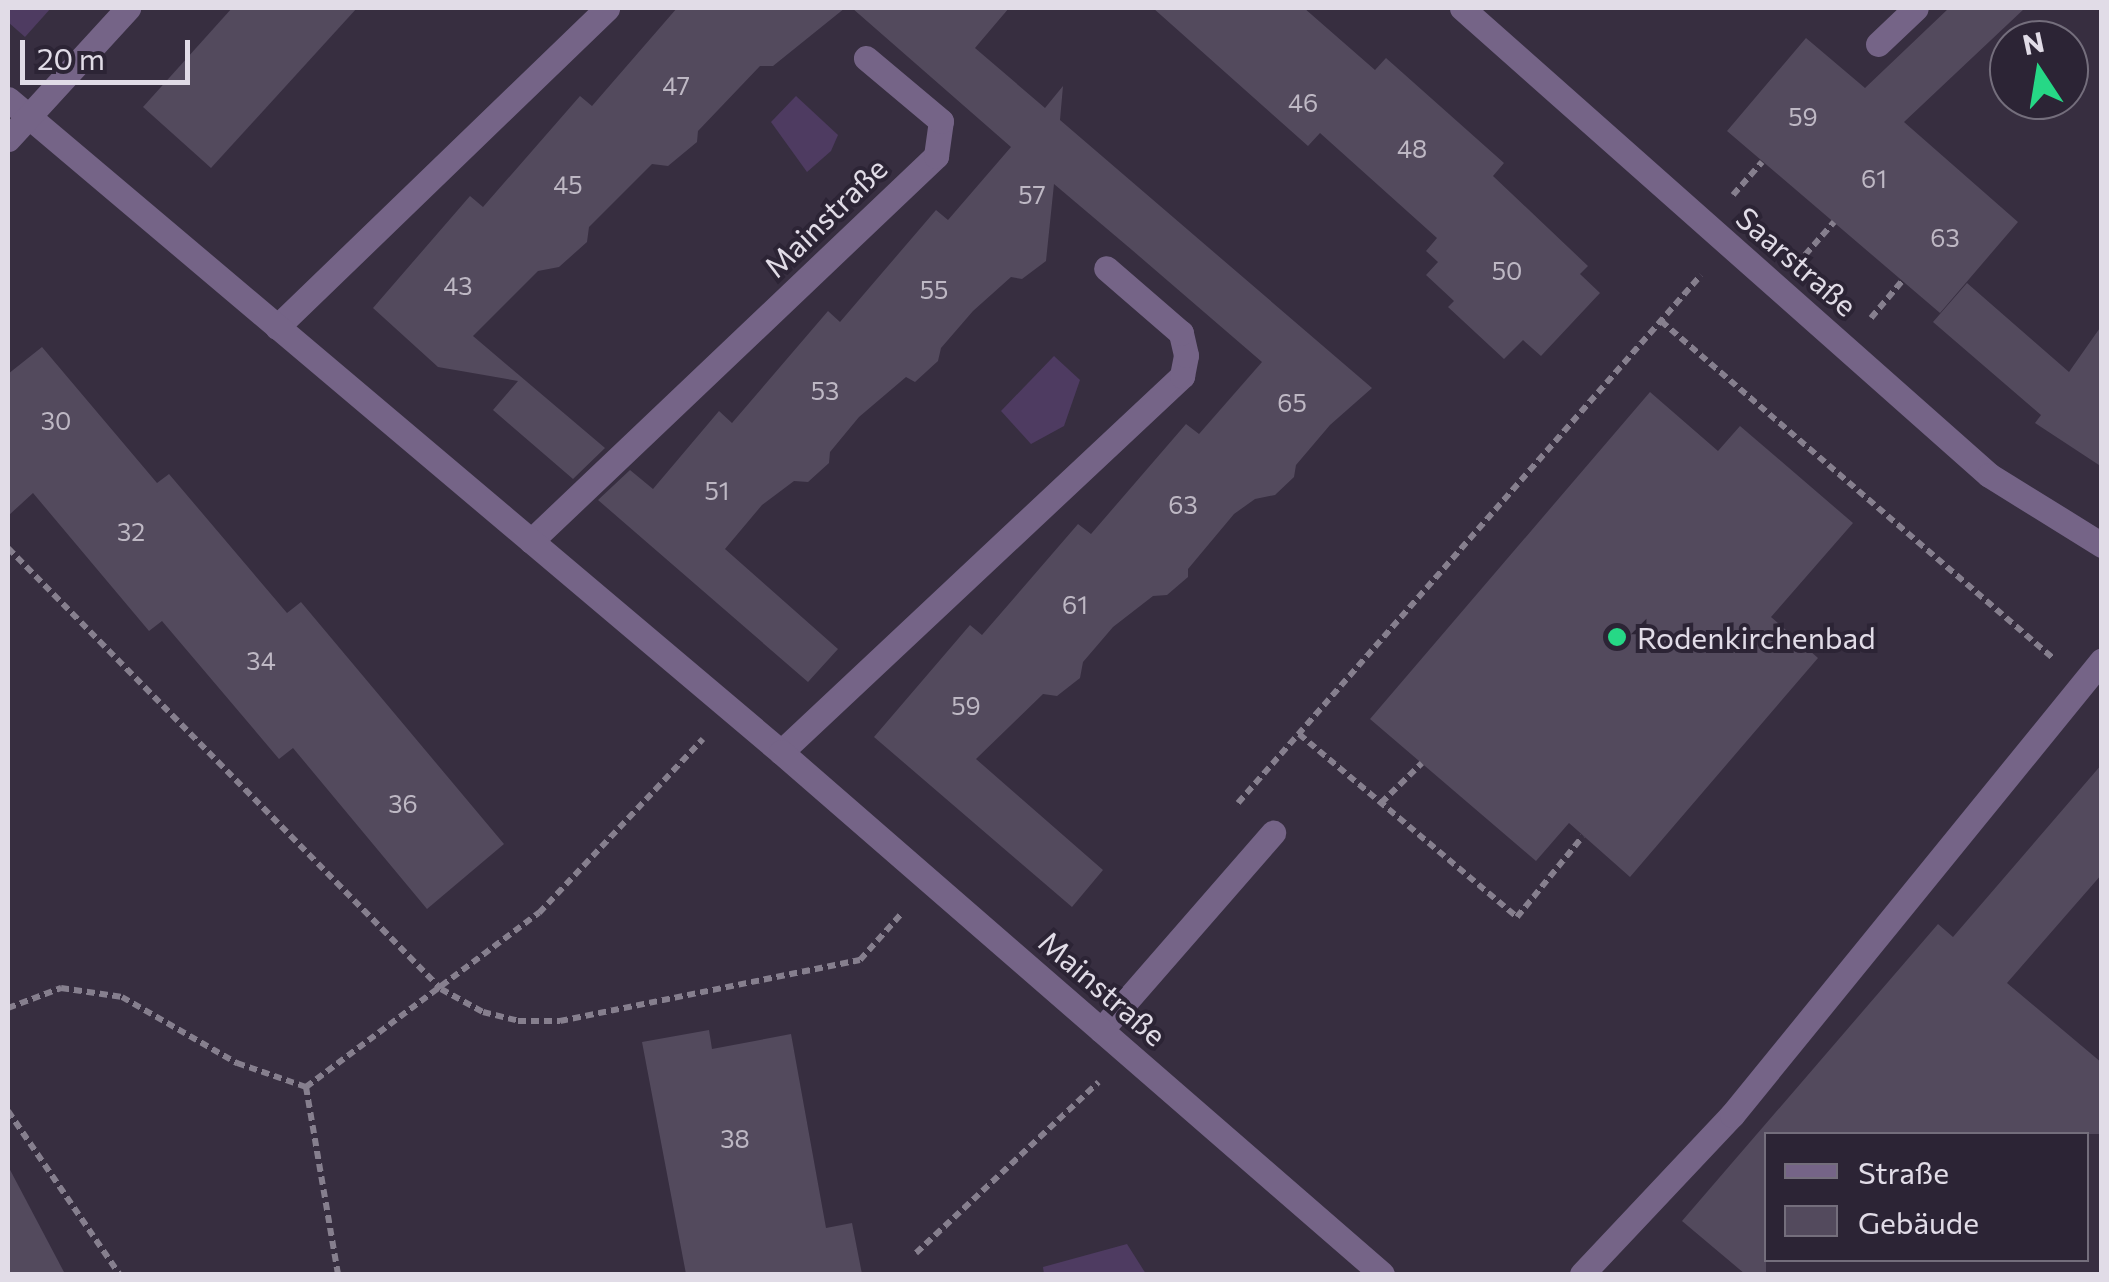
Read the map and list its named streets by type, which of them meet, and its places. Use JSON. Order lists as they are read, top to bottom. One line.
{"streets":{"street":["Mainstraße","Saarstraße"]},"places":["Rodenkirchenbad"],"house_numbers":["47","46","59","48","61","45","57","63","50","43","55","53","65","30","51","63","32","61","34","59","36","38"],"legend":["Straße","Gebäude"],"scale_bar":"20 m","north":"top"}
